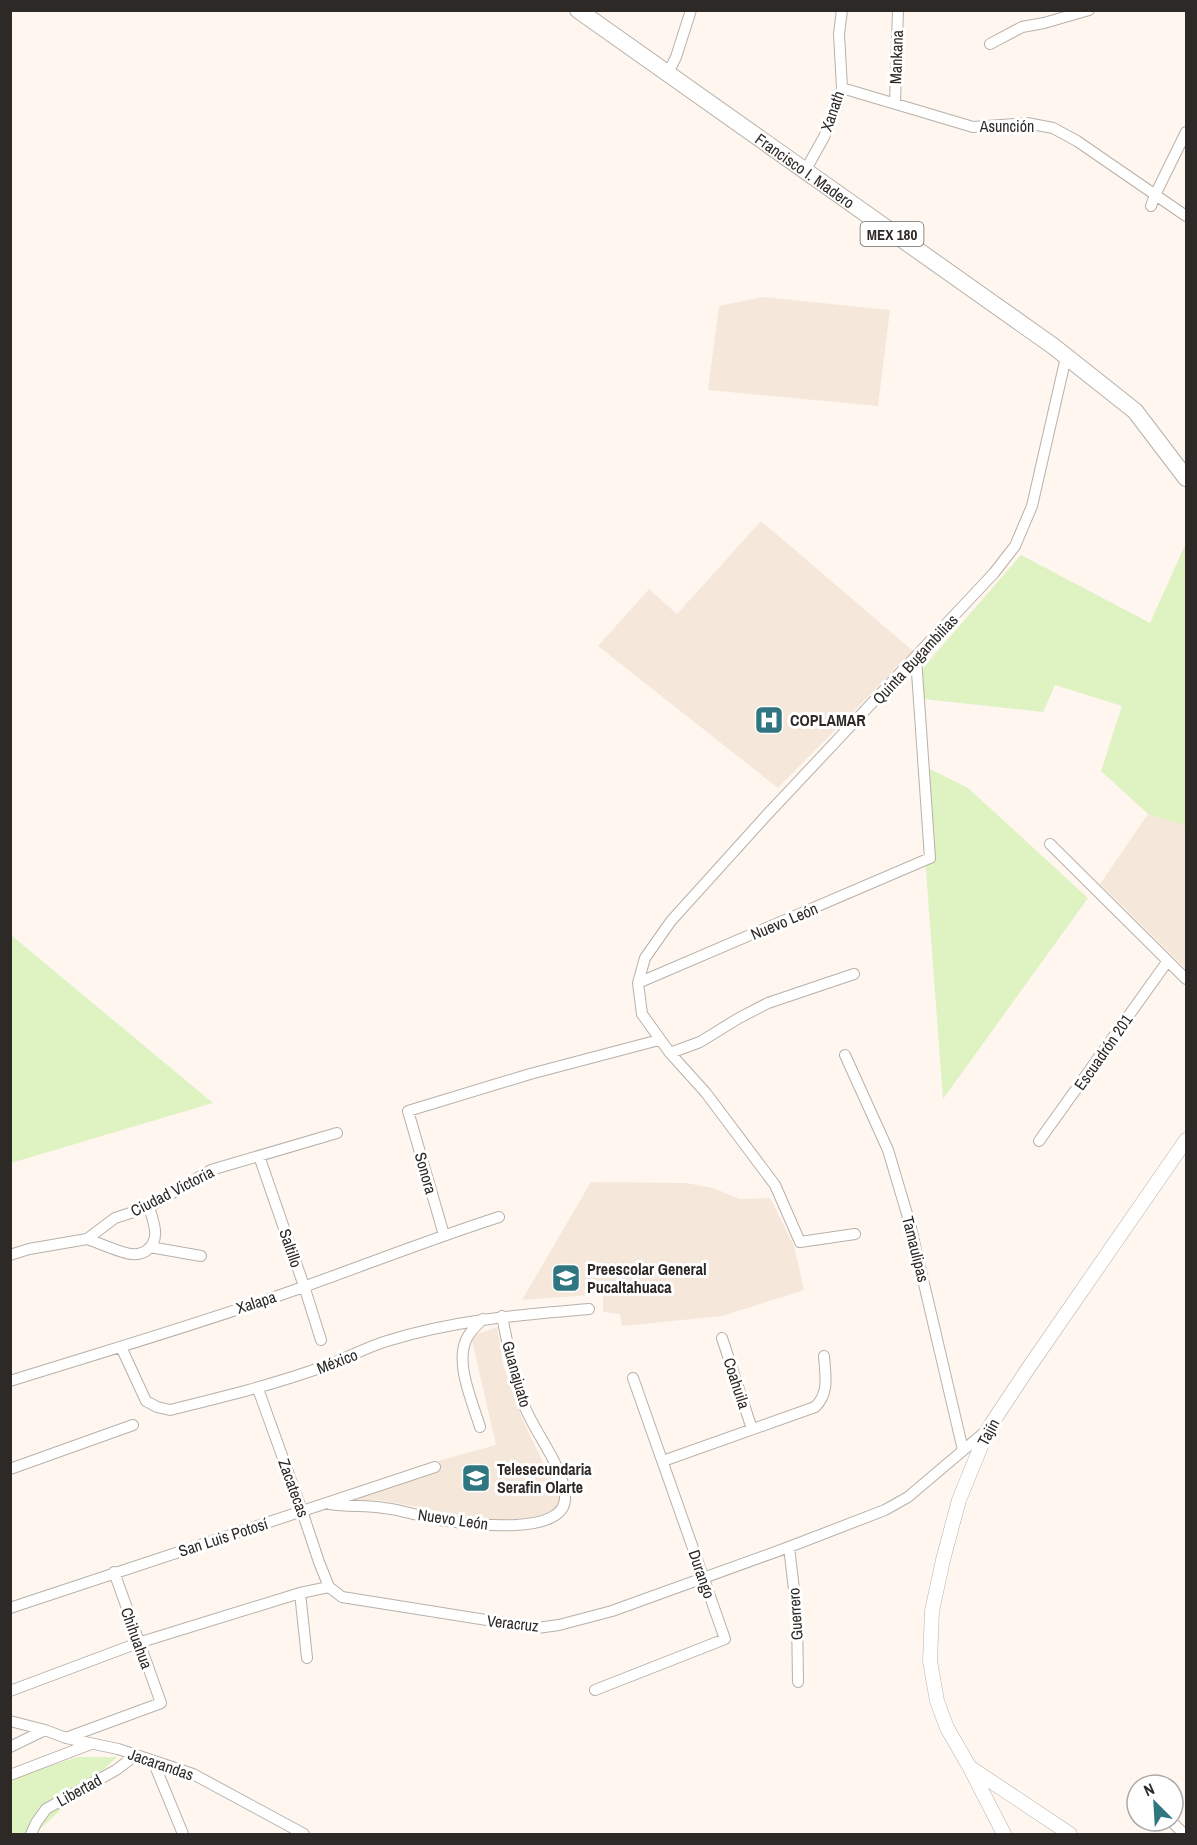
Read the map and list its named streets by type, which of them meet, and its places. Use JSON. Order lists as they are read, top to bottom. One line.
{"streets":{"main road":["Francisco I. Madero","MEX 180","Tajín"],"street":["Mankana","Xanath","Asunción","Quinta Bugambilias","Nuevo León","Escuadrón 201","Sonora","Ciudad Victoria","Saltillo","Tamaulipas","Xalapa","México","Guanajuato","Coahuila","Zacatecas","San Luis Potosí","Durango","Guerrero","Veracruz","Chihuahua","Jacarandas","Libertad"]},"crossings":[["Mankana","Asunción"],["Xanath","Asunción"],["Xanath","Francisco I. Madero"],["Francisco I. Madero","Quinta Bugambilias"],["Quinta Bugambilias","Nuevo León"],["Quinta Bugambilias","Sonora"],["Nuevo León","Guanajuato"],["Nuevo León","San Luis Potosí"],["Sonora","Xalapa"],["Ciudad Victoria","Saltillo"],["Saltillo","Xalapa"],["Tamaulipas","Veracruz"],["Xalapa","México"],["México","Guanajuato"],["México","Zacatecas"],["Tajín","Veracruz"],["Zacatecas","San Luis Potosí"],["Zacatecas","Veracruz"],["San Luis Potosí","Chihuahua"],["Durango","Veracruz"],["Guerrero","Veracruz"],["Chihuahua","Jacarandas"],["Jacarandas","Libertad"]],"places":{"hospital":["COPLAMAR"],"school or university":["Preescolar General Pucaltahuaca","Telesecundaria Serafin Olarte"]},"north":"top left"}
